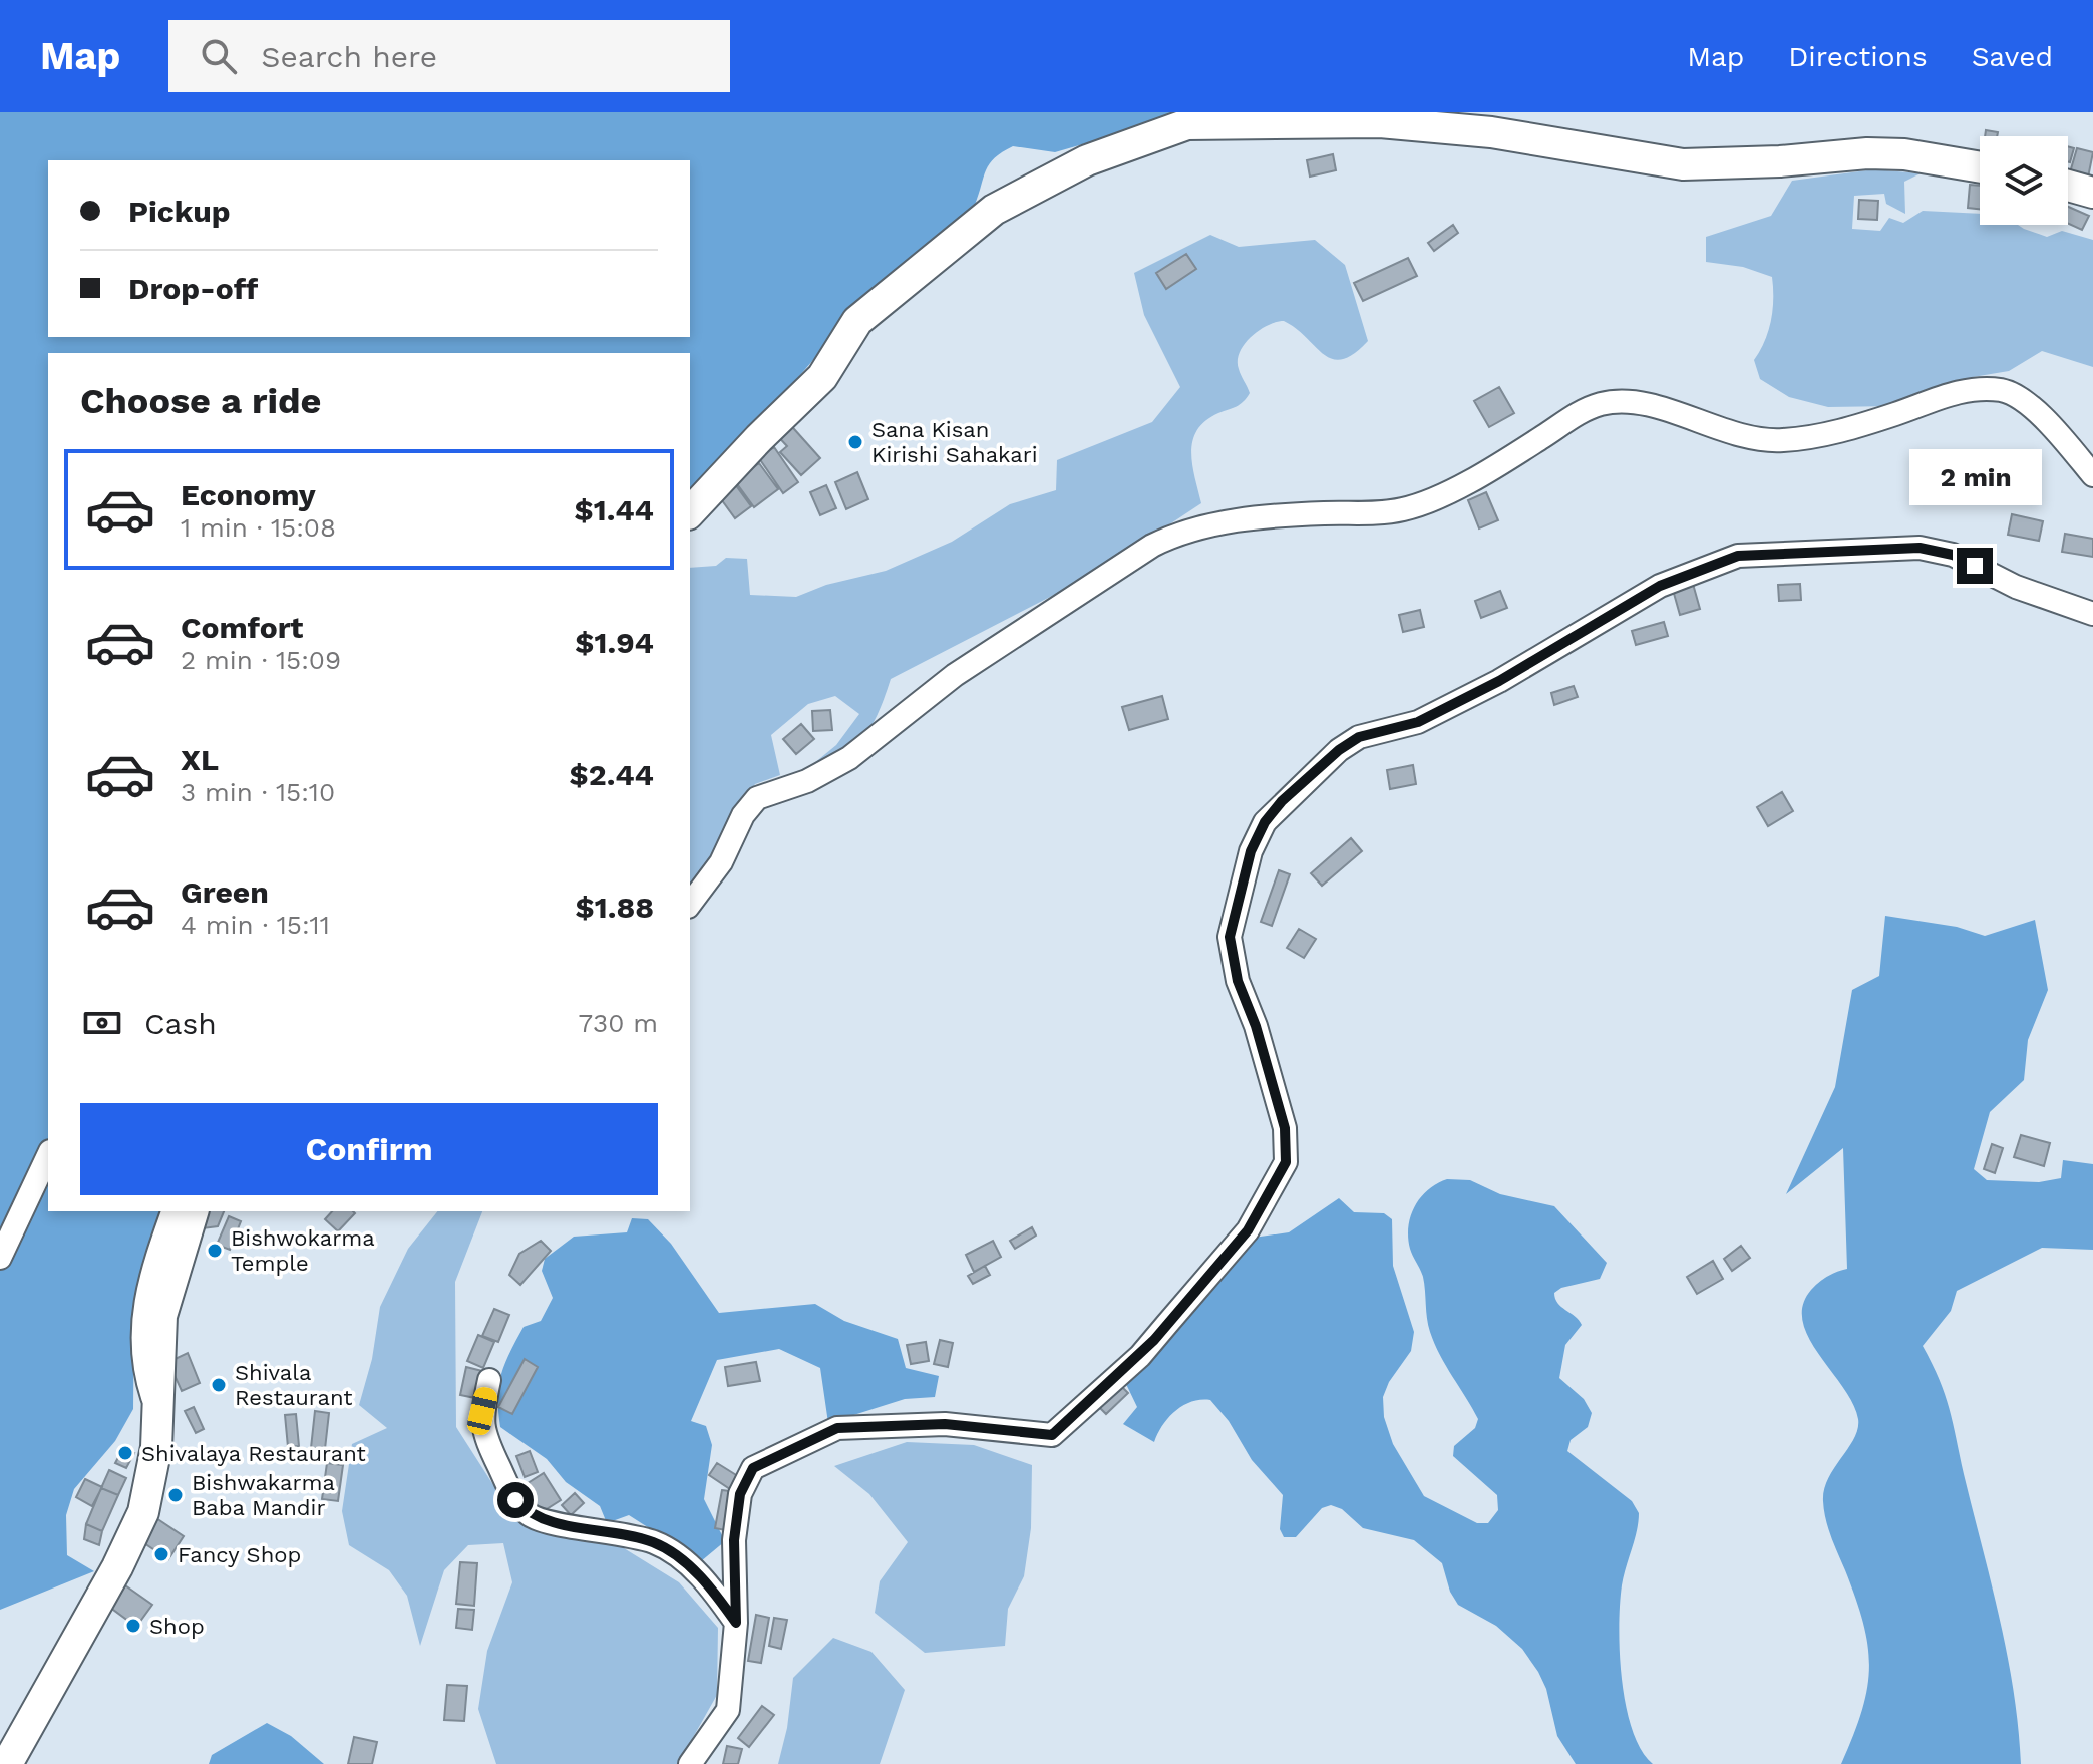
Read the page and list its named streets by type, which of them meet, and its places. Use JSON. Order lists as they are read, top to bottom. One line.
{"places":["Sana Kisan Kirishi Sahakari","Bishwokarma Temple","Shivala Restaurant","Shivalaya Restaurant","Bishwakarma Baba Mandir","Fancy Shop","Shop"],"page":{"header":"Map","search":"Search here","nav":["Map","Directions","Saved"],"banner":["Pickup","Drop-off"],"heading":"Choose a ride","bubble":"2 min","list":[{"name":"Economy","note":"1 min · 15:08","value":"$1.44"},{"name":"Comfort","note":"2 min · 15:09","value":"$1.94"},{"name":"XL","note":"3 min · 15:10","value":"$2.44"},{"name":"Green","note":"4 min · 15:11","value":"$1.88"}],"pay":["Cash","730 m"],"buttons":"Confirm"}}
